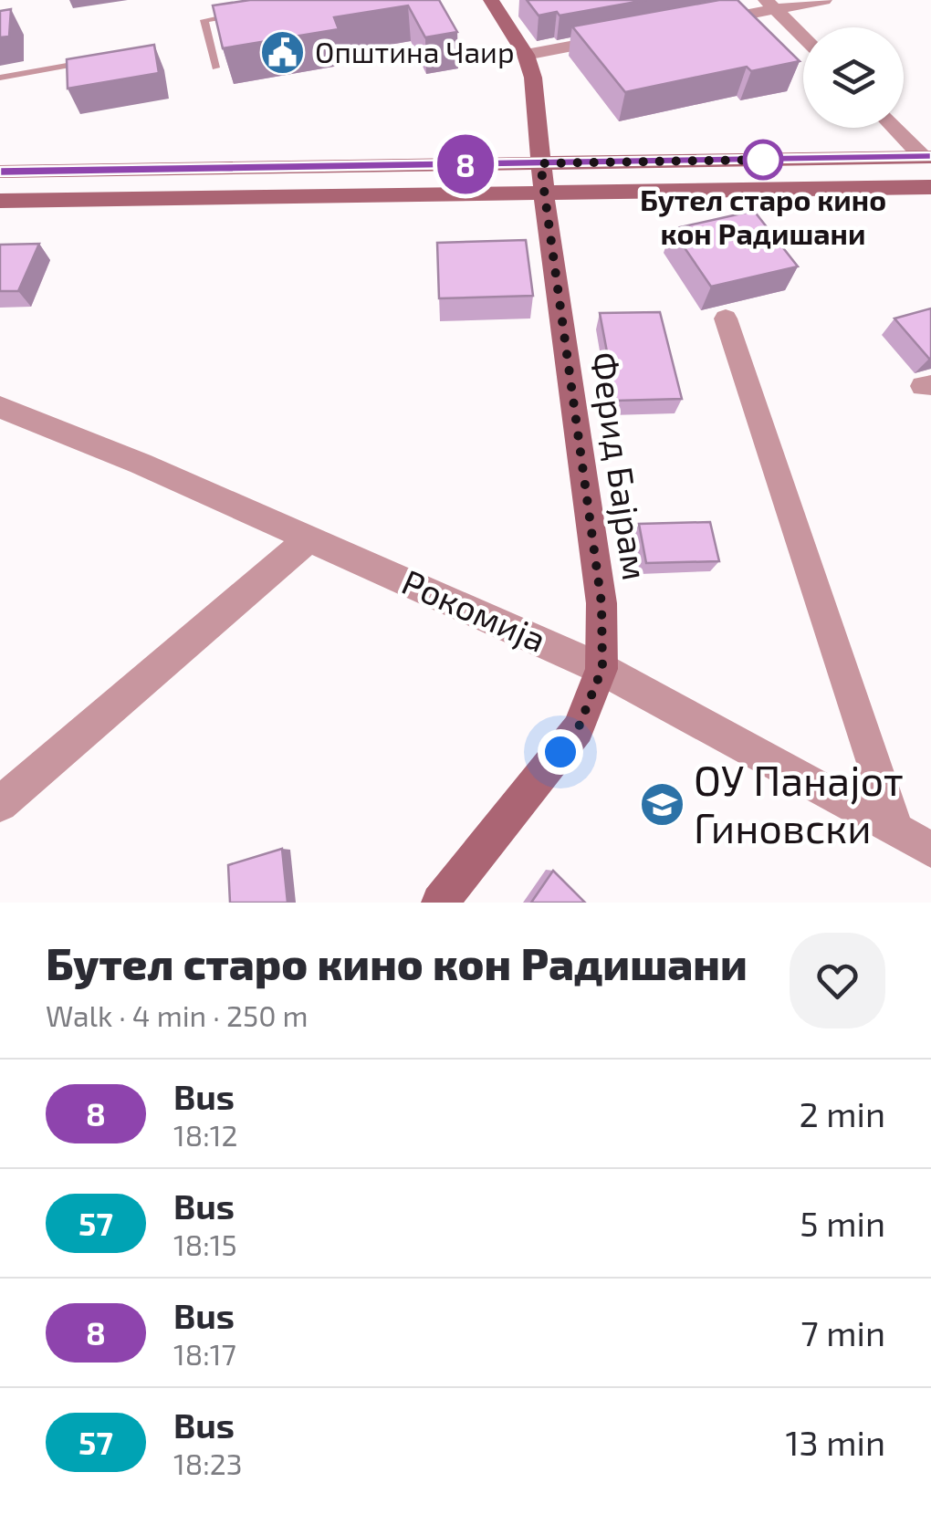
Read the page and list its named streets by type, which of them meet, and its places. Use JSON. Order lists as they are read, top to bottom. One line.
{"streets":{"street":["Ферид Бајрам","Рокомија"]},"crossings":[["Ферид Бајрам","Рокомија"]],"places":{"public building":["Општина Чаир"],"other":["Бутел старо кино кон Радишани"],"school or university":["ОУ Панајот Гиновски"]},"lines":["bus line 8"],"page":{"on_map":"8","heading":["Бутел старо кино кон Радишани","Walk · 4 min · 250 m"],"list":[{"mark":"8","name":"Bus","note":"18:12","value":"2 min"},{"mark":"57","name":"Bus","note":"18:15","value":"5 min"},{"mark":"8","name":"Bus","note":"18:17","value":"7 min"},{"mark":"57","name":"Bus","note":"18:23","value":"13 min"}]}}
